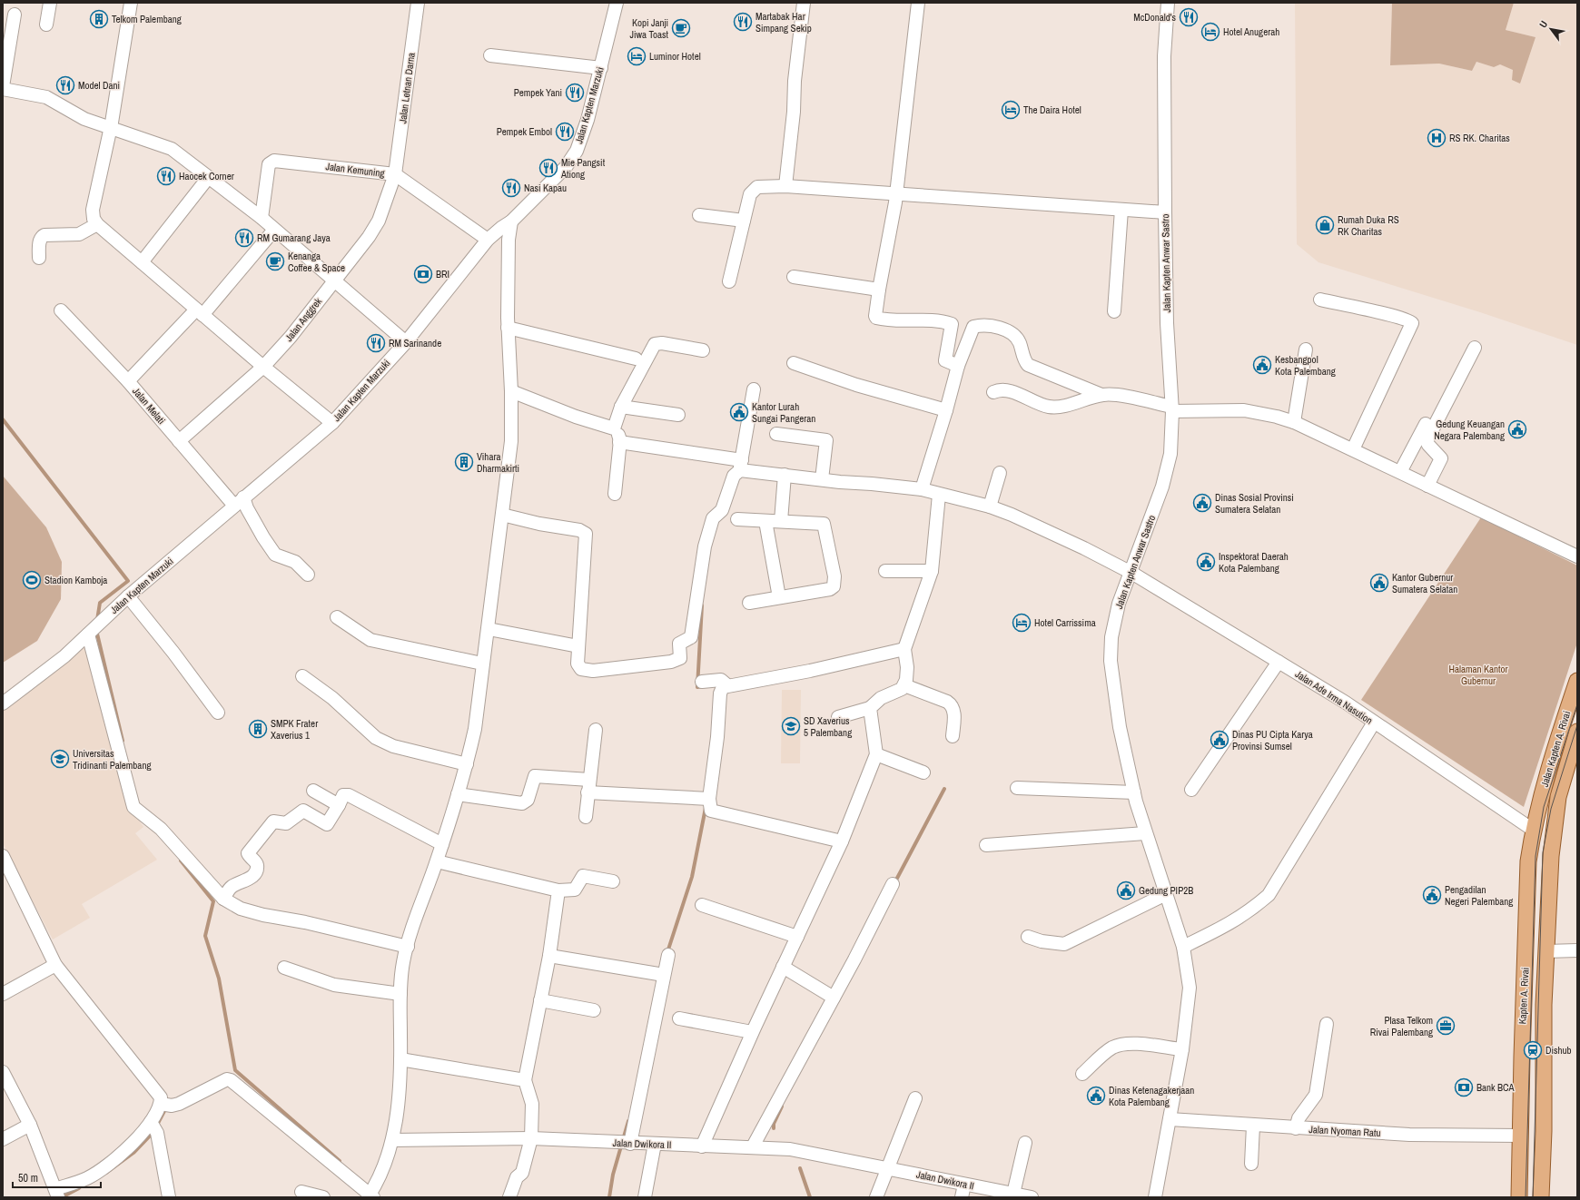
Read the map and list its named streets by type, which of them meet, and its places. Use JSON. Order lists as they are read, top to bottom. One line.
{"streets":{"main road":["Jalan Kapten A. Rivai","Kapten A. Rivai"],"street":["Jalan Letnan Darna","Jalan Kapten Marzuki","Jalan Kemuning","Jalan Kapten Anwar Sastro","Jalan Anggrek","Jalan Melati","Jalan Ade Irma Nasution","Jalan Nyoman Ratu","Jalan Dwikora II"]},"crossings":[["Jalan Letnan Darna","Jalan Kemuning"],["Jalan Letnan Darna","Jalan Anggrek"],["Jalan Kapten Marzuki","Jalan Kemuning"],["Jalan Kapten Marzuki","Jalan Melati"],["Jalan Kemuning","Jalan Anggrek"],["Jalan Kapten Anwar Sastro","Jalan Ade Irma Nasution"],["Jalan Kapten Anwar Sastro","Jalan Nyoman Ratu"],["Jalan Anggrek","Jalan Melati"],["Jalan Ade Irma Nasution","Kapten A. Rivai"],["Jalan Kapten A. Rivai","Kapten A. Rivai"],["Kapten A. Rivai","Jalan Nyoman Ratu"]],"parks":["Halaman Kantor Gubernur"],"places":{"restaurant":["McDonald's","Martabak Har Simpang Sekip","Model Dani","Pempek Yani","Pempek Embol","Mie Pangsit Ationg","Haocek Corner","Nasi Kapau","RM Gumarang Jaya","RM Sarinande"],"building":["Telkom Palembang","Vihara Dharmakirti","SMPK Frater Xaverius 1"],"cafe":["Kopi Janji Jiwa Toast","Kenanga Coffee & Space"],"hotel":["Hotel Anugerah","Luminor Hotel","The Daira Hotel","Hotel Carrissima"],"hospital":["RS RK. Charitas"],"shop":["Rumah Duka RS RK Charitas"],"bank":["BRI","Bank BCA"],"public building":["Kesbangpol Kota Palembang","Kantor Lurah Sungai Pangeran","Gedung Keuangan Negara Palembang","Dinas Sosial Provinsi Sumatera Selatan","Inspektorat Daerah Kota Palembang","Kantor Gubernur Sumatera Selatan","Dinas PU Cipta Karya Provinsi Sumsel","Gedung PIP2B","Pengadilan Negeri Palembang","Dinas Ketenagakerjaan Kota Palembang"],"sports":["Stadion Kamboja"],"school or university":["SD Xaverius 5 Palembang","Universitas Tridinanti Palembang"],"office":["Plasa Telkom Rivai Palembang"],"station":["Dishub"]},"scale_bar":"50 m","north":"top left"}
